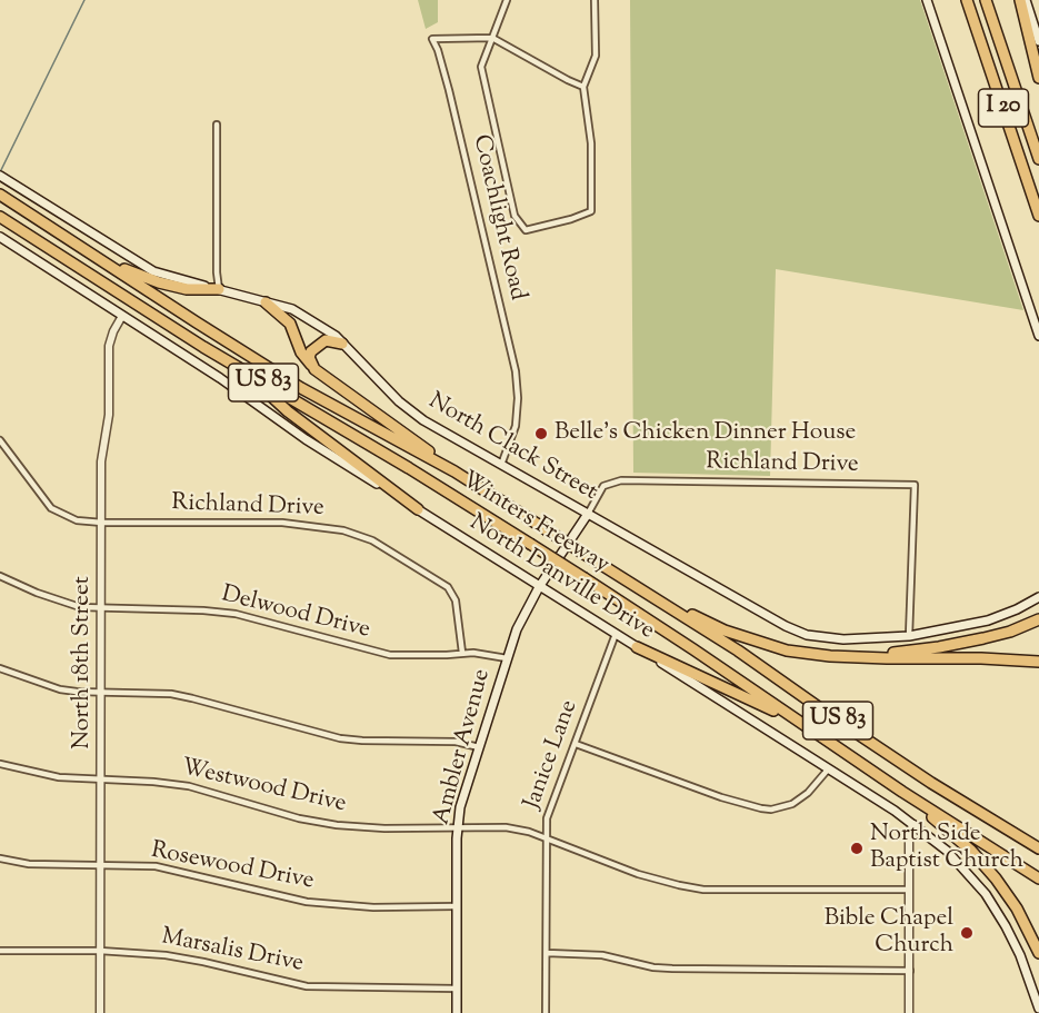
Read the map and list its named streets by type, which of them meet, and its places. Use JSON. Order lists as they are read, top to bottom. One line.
{"streets":{"highway":["I 20","US 83","Winters Freeway"],"main road":["North Clack Street","North Danville Drive","Ambler Avenue"],"street":["Coachlight Road","Richland Drive","Delwood Drive","North 18th Street","Janice Lane","Westwood Drive","Rosewood Drive","Marsalis Drive"]},"crossings":[["Coachlight Road","North Clack Street"],["North Clack Street","Richland Drive"],["North Clack Street","Ambler Avenue"],["Richland Drive","Delwood Drive"],["Richland Drive","North 18th Street"],["Richland Drive","Ambler Avenue"],["North Danville Drive","North 18th Street"],["North Danville Drive","Ambler Avenue"],["North Danville Drive","Janice Lane"],["Delwood Drive","North 18th Street"],["Delwood Drive","Ambler Avenue"],["North 18th Street","Westwood Drive"],["North 18th Street","Rosewood Drive"],["North 18th Street","Marsalis Drive"],["Ambler Avenue","Westwood Drive"],["Ambler Avenue","Rosewood Drive"],["Ambler Avenue","Marsalis Drive"],["Janice Lane","Westwood Drive"]],"places":["Belle's Chicken Dinner House","North Side Baptist Church","Bible Chapel Church"]}
